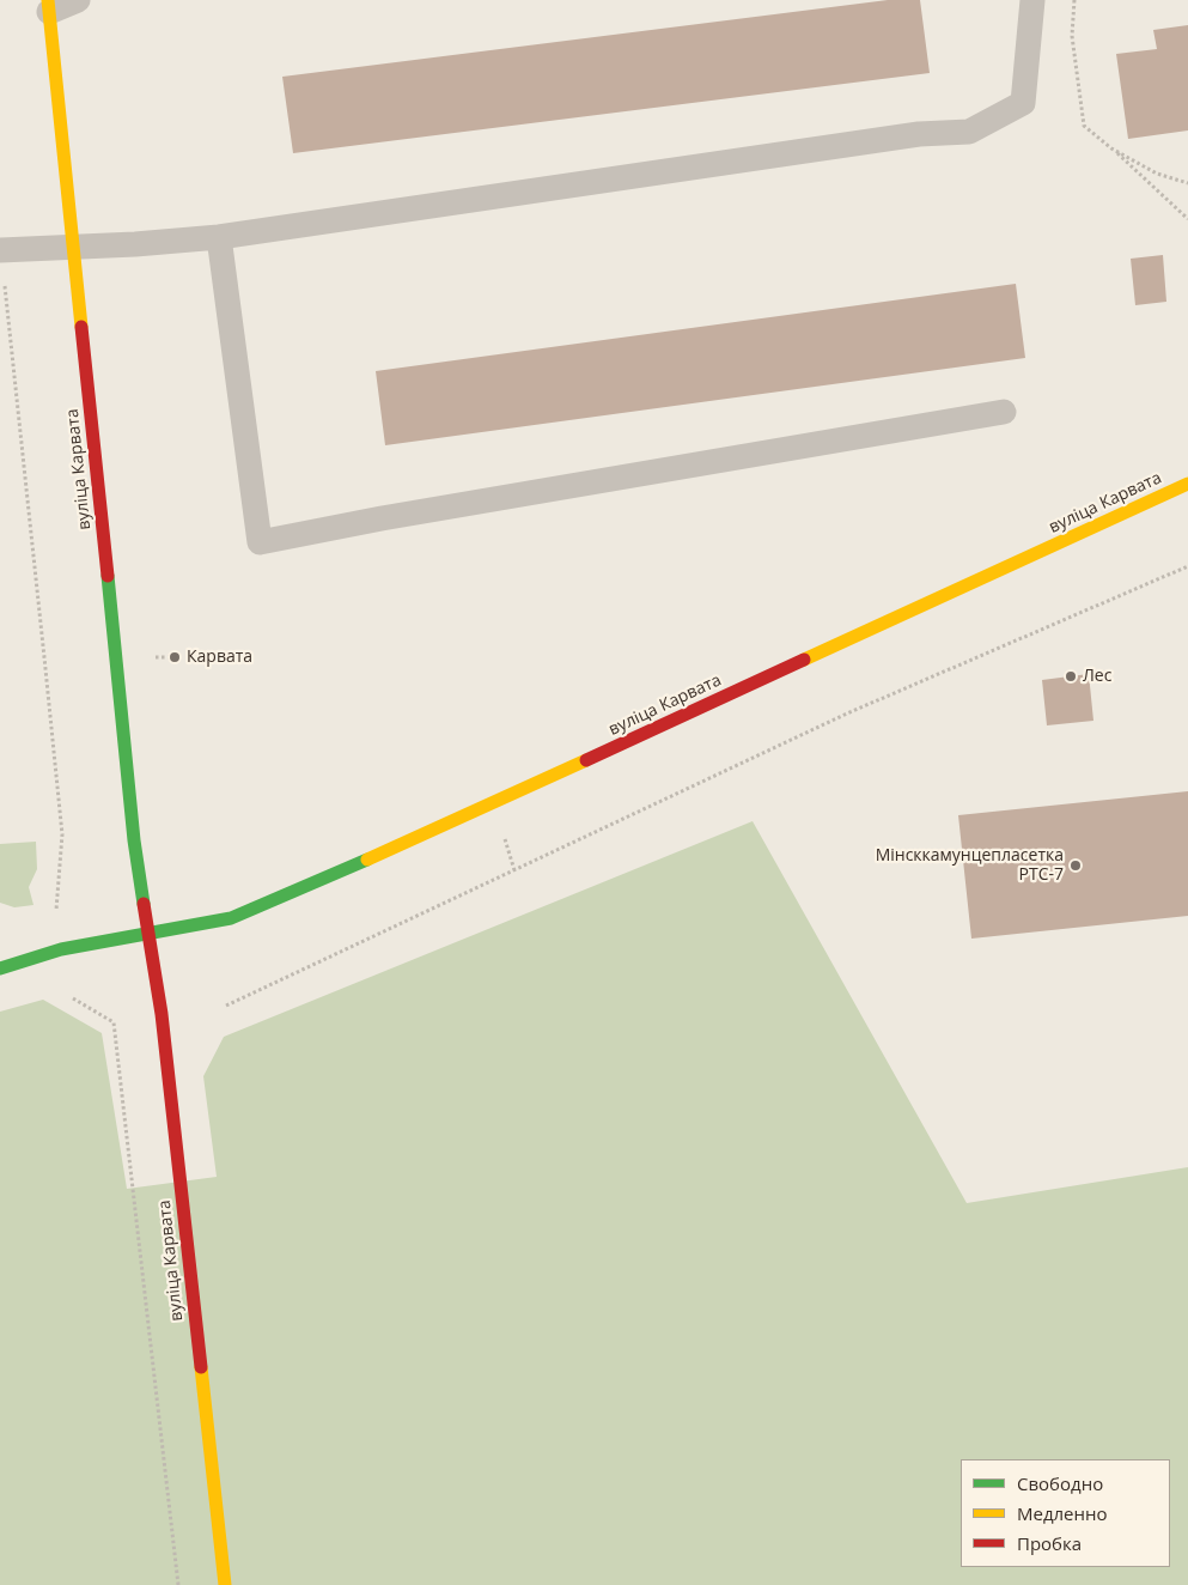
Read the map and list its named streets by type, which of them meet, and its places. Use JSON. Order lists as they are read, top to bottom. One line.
{"streets":{"street":["вуліца Карвата"]},"places":["Карвата","Лес","Мінсккамунцепласетка РТС-7"],"legend":["Свободно","Медленно","Пробка"]}
